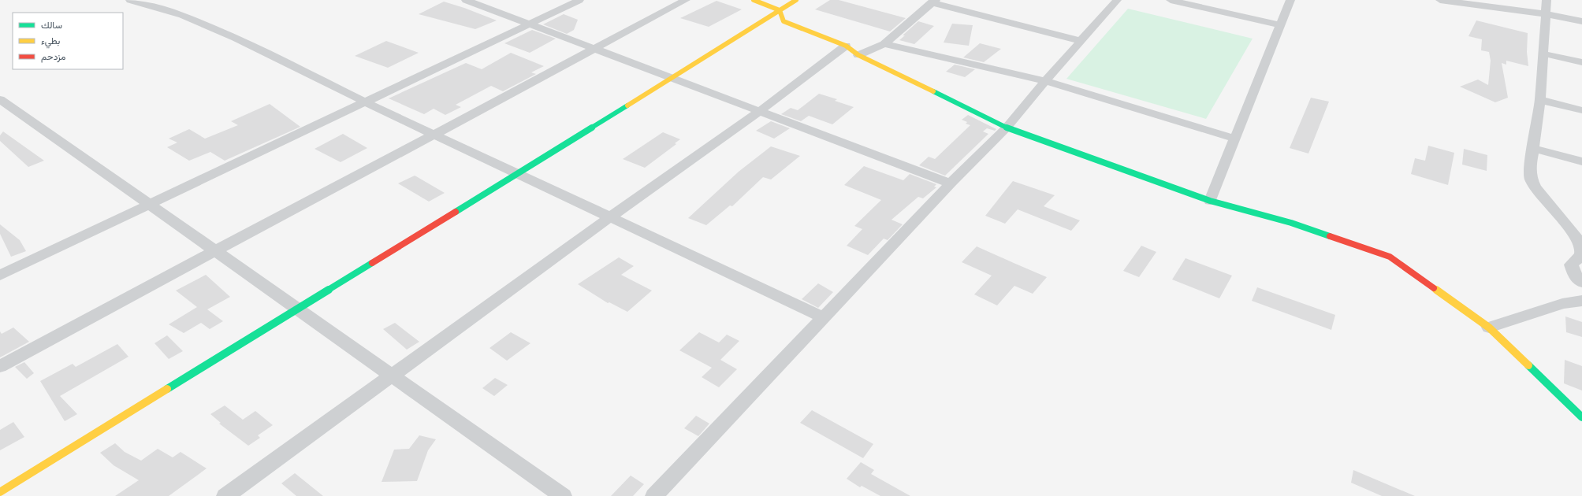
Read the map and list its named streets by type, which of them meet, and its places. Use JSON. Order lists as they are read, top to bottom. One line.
{"legend":["سالك","بطيء","مزدحم"]}
